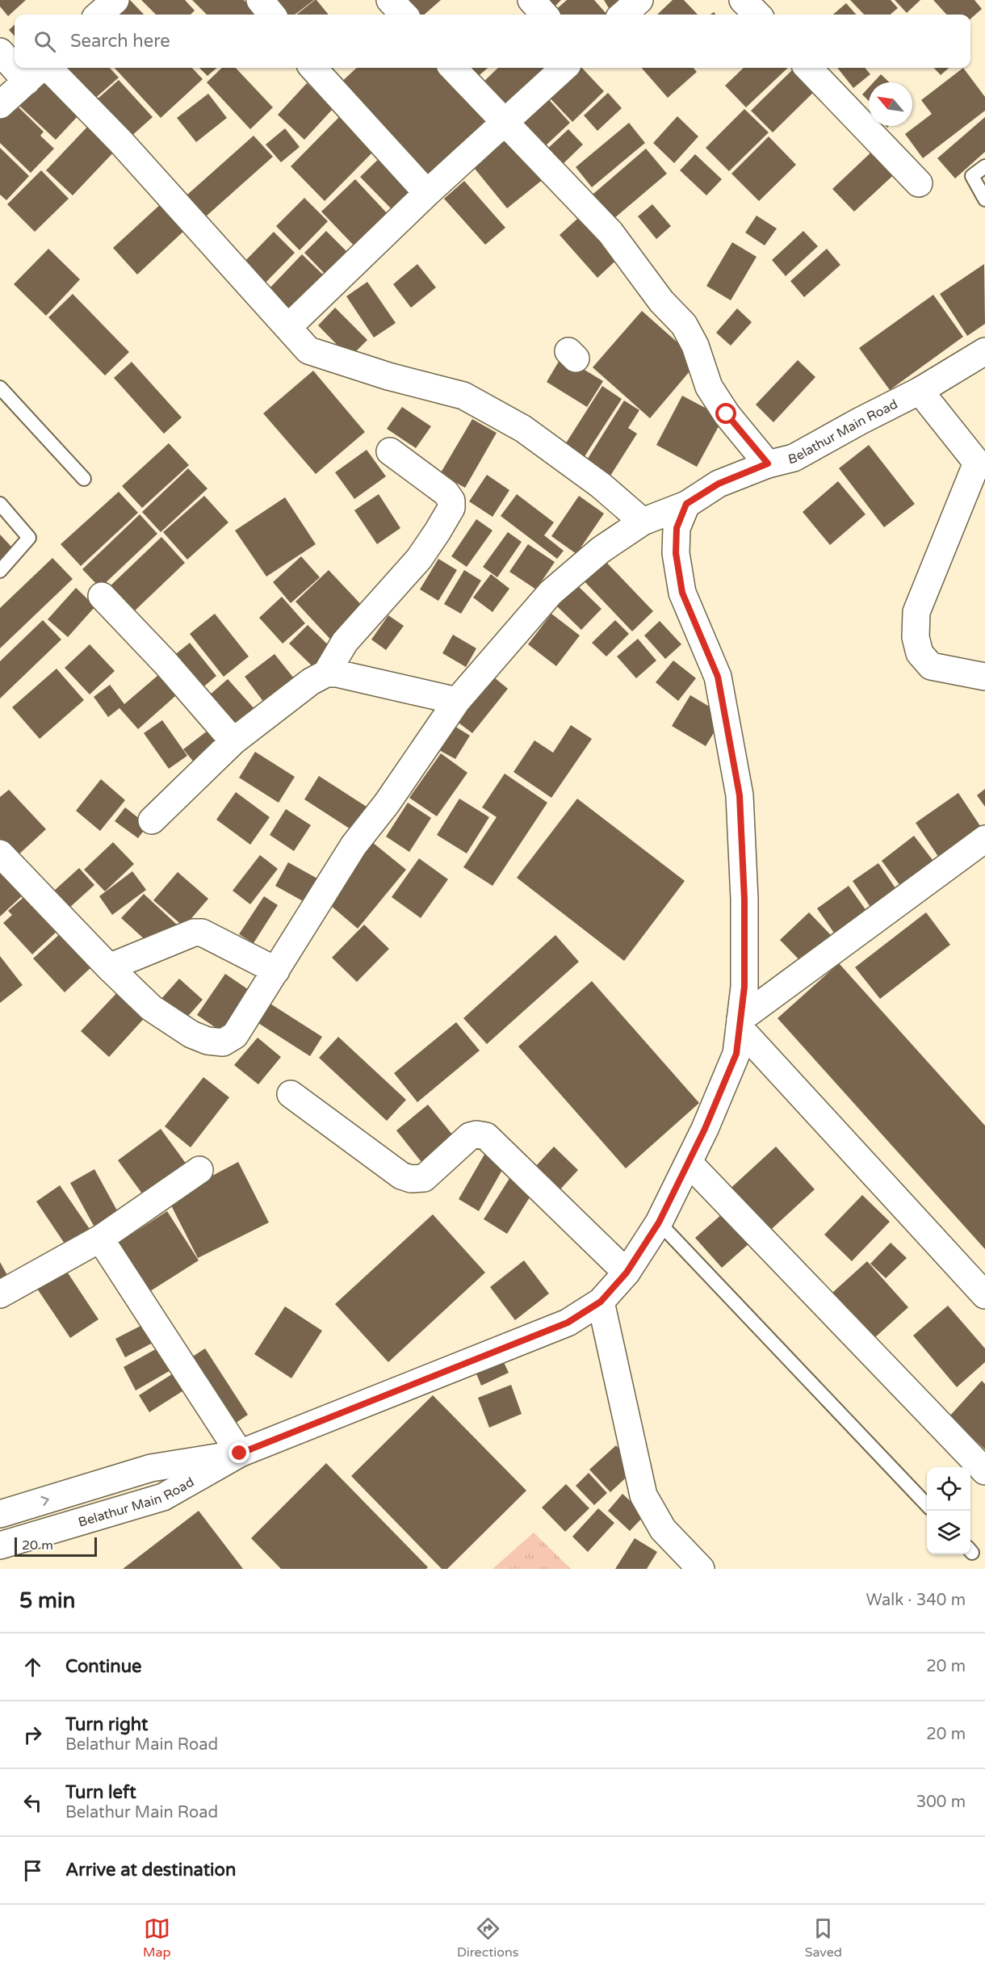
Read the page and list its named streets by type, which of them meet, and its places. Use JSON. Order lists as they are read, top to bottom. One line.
{"streets":{"street":["Belathur Main Road"]},"scale_bar":"20 m","north":"top left","page":{"search":"Search here","scale":"20 m","heading":["5 min","Walk · 340 m"],"list":[["Continue","20 m"],["Turn right","Belathur Main Road","20 m"],["Turn left","Belathur Main Road","300 m"],"Arrive at destination"],"nav":["Map","Directions","Saved"]}}
